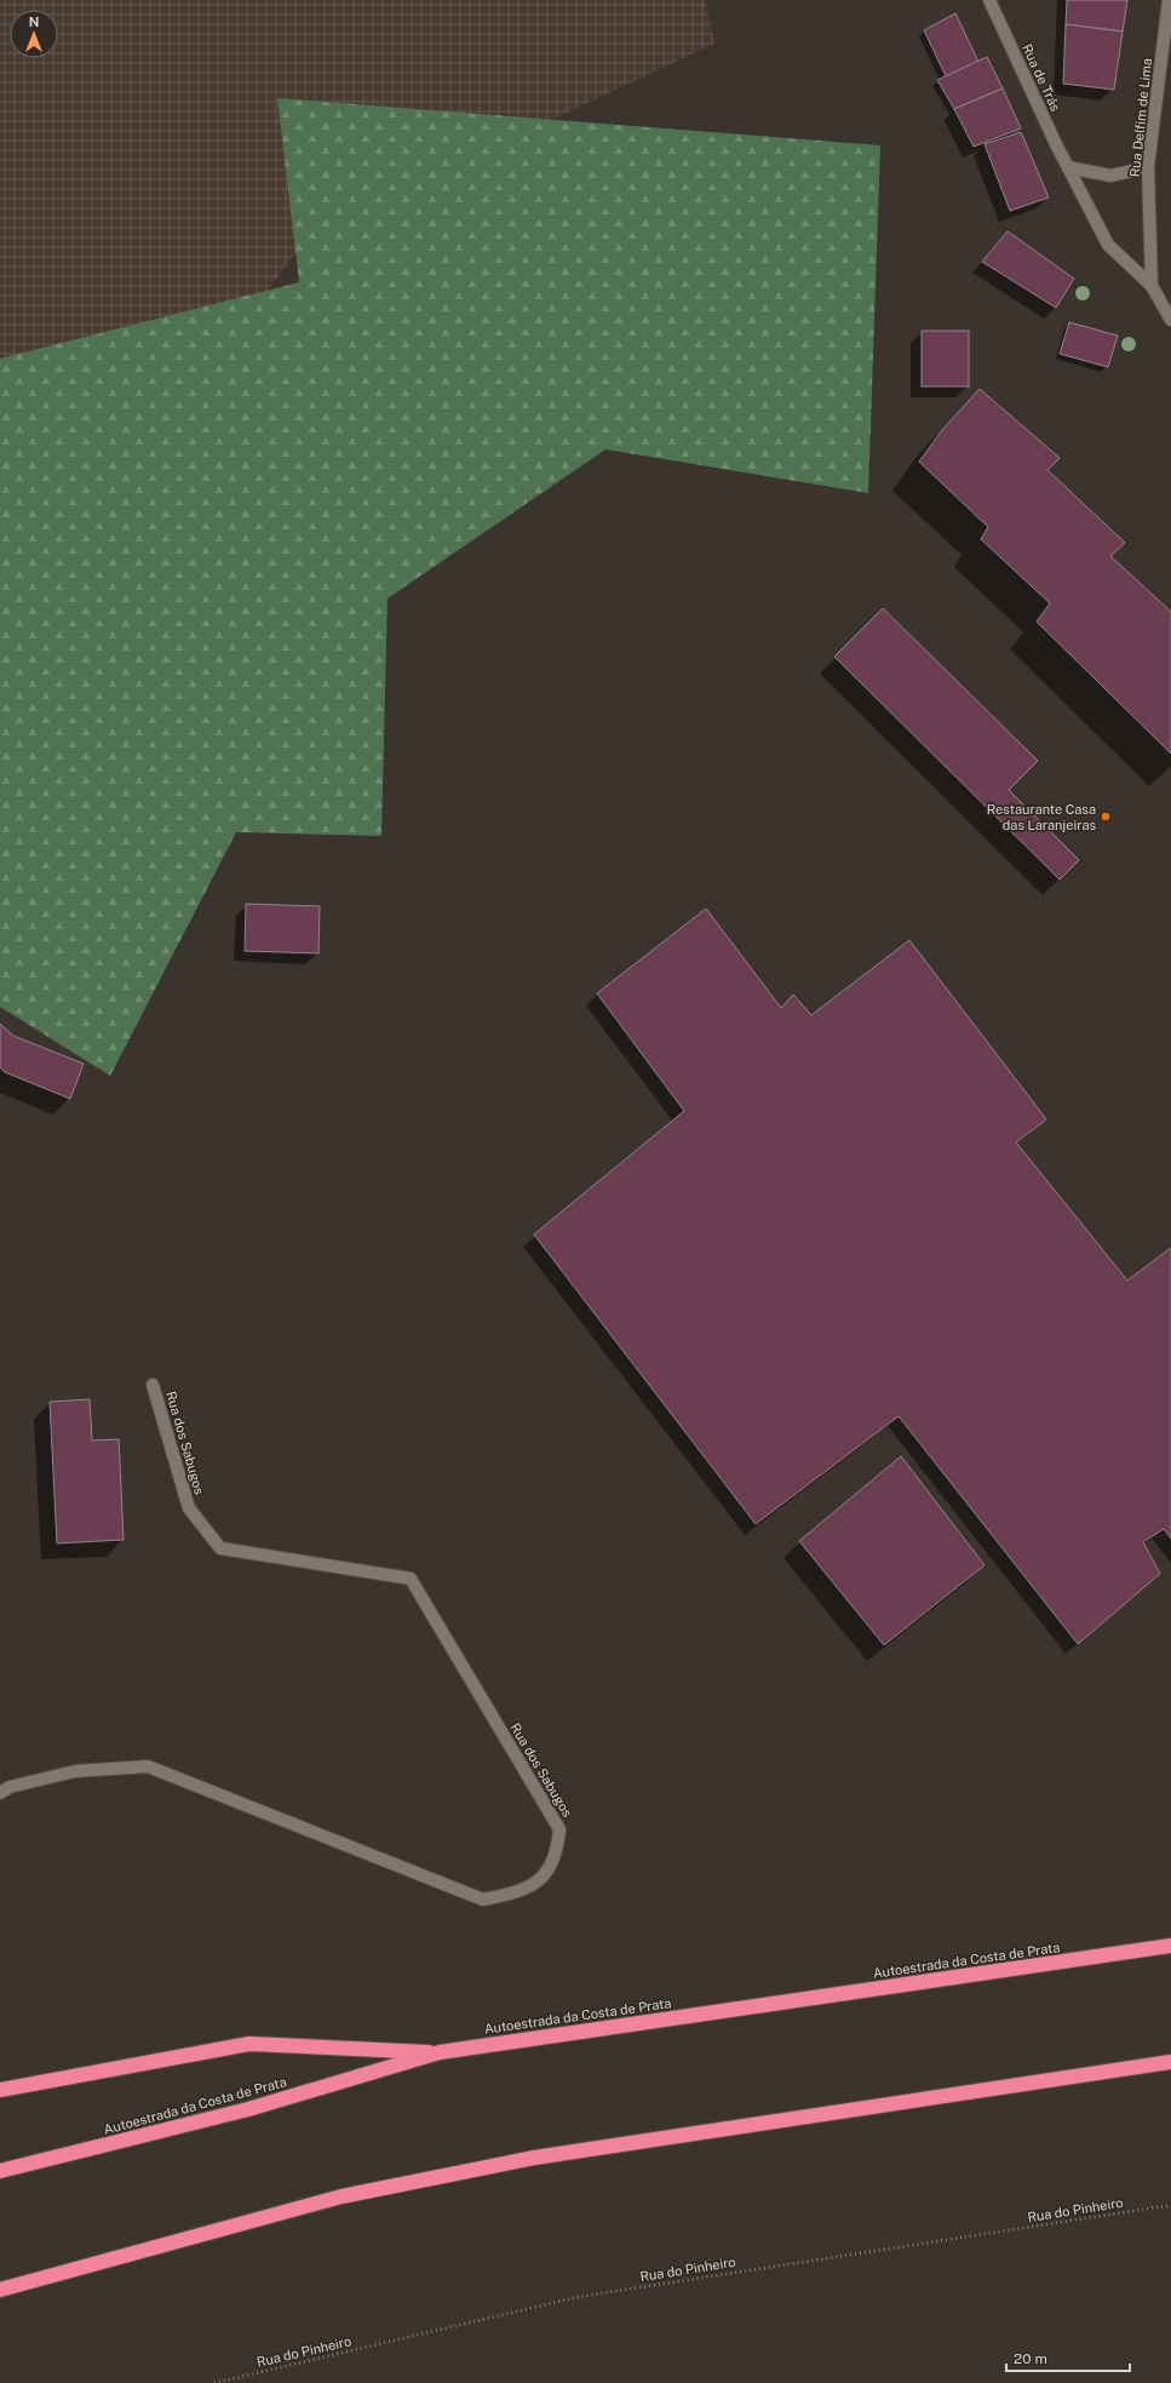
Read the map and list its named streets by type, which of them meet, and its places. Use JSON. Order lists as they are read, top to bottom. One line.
{"streets":{"highway":["Autoestrada da Costa de Prata"],"street":["Rua de Trás","Rua Delfim de Lima","Rua dos Sabugos"],"path":["Rua do Pinheiro"]},"crossings":[["Rua de Trás","Rua Delfim de Lima"]],"places":["Restaurante Casa das Laranjeiras"],"scale_bar":"20 m","north":"top"}
